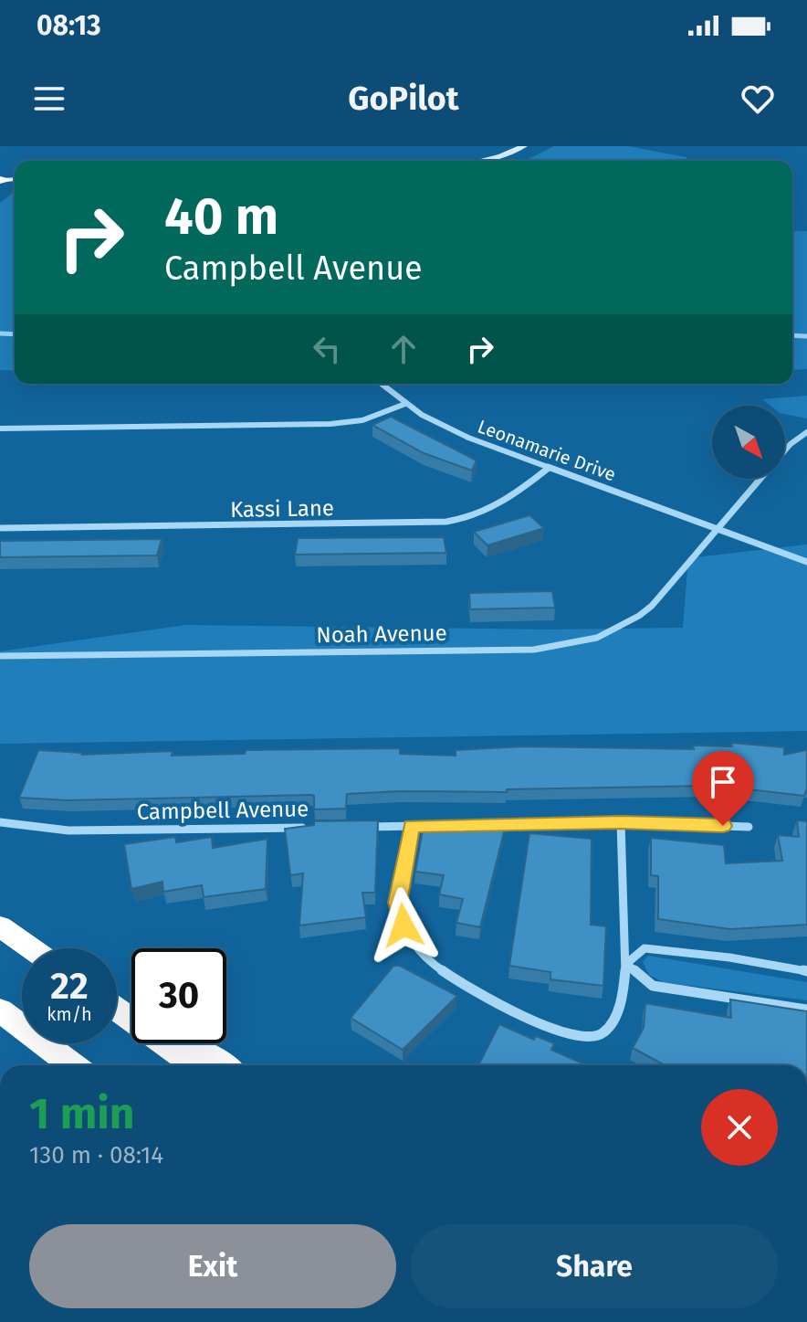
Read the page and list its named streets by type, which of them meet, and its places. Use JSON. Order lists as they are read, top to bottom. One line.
{"streets":{"street":["Leonamarie Drive","Kassi Lane","Noah Avenue","Campbell Avenue"]},"crossings":[["Leonamarie Drive","Kassi Lane"],["Leonamarie Drive","Noah Avenue"]],"north":"bottom right","page":{"status":"08:13","header":"GoPilot","turn":["40 m","Campbell Avenue"],"speed":"22 km/h","limit":"30","heading":["1 min","130 m · 08:14"],"buttons":["Exit","Share"]}}
